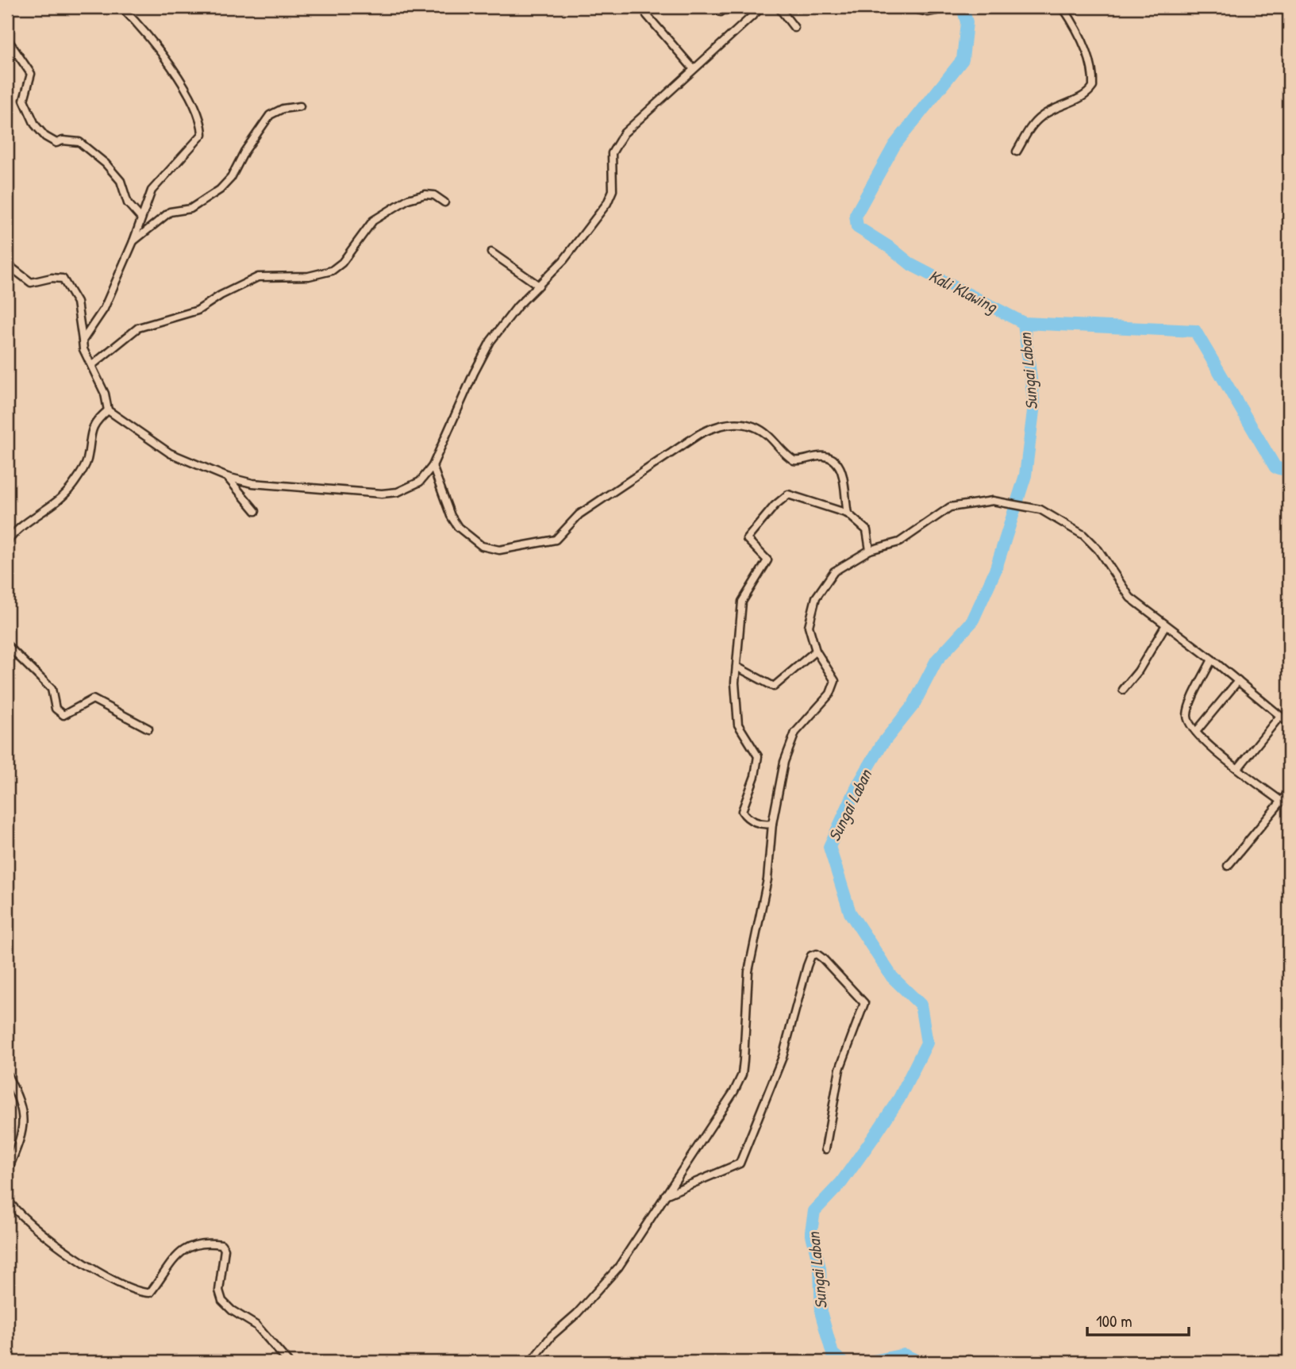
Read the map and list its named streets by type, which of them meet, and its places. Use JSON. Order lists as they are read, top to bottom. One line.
{"water":["Kali Klawing","Sungai Laban"],"scale_bar":"100 m"}
